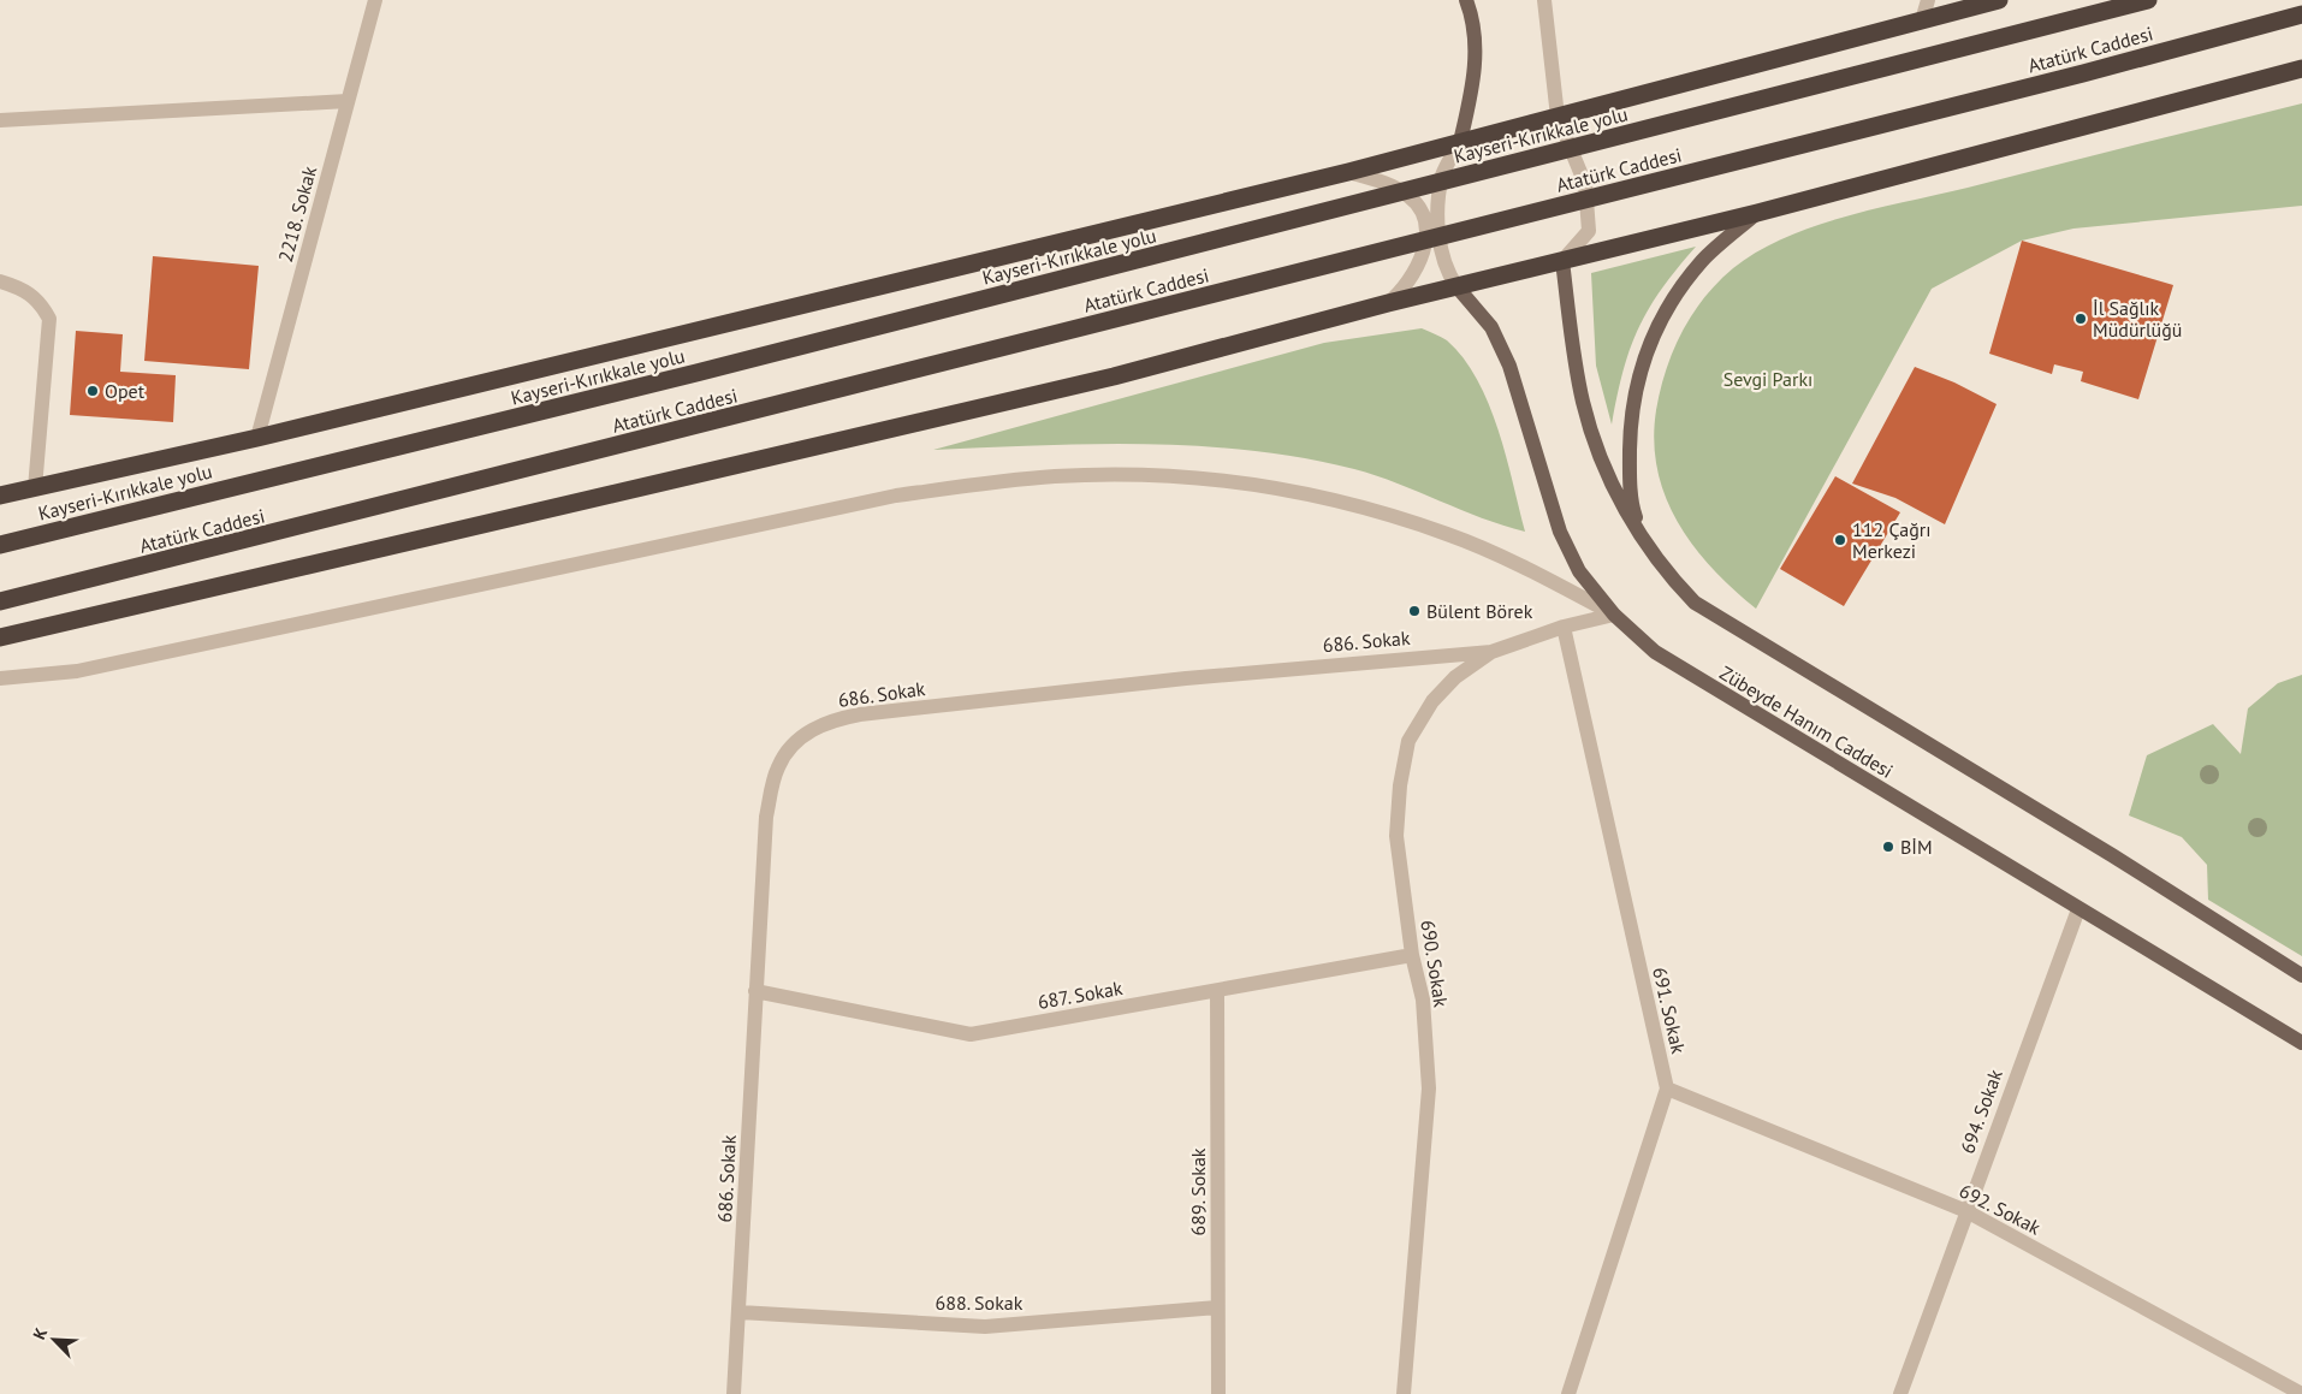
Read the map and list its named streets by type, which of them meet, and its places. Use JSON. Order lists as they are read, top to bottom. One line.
{"streets":{"highway":["Atatürk Caddesi","Kayseri-Kırıkkale yolu"],"main road":["Zübeyde Hanım Caddesi"],"street":["2218. Sokak","686. Sokak","690. Sokak","687. Sokak","691. Sokak","694. Sokak","689. Sokak","692. Sokak","688. Sokak"]},"crossings":[["686. Sokak","690. Sokak"],["686. Sokak","687. Sokak"],["686. Sokak","688. Sokak"],["Zübeyde Hanım Caddesi","690. Sokak"],["Zübeyde Hanım Caddesi","694. Sokak"],["690. Sokak","687. Sokak"],["690. Sokak","691. Sokak"],["687. Sokak","689. Sokak"],["691. Sokak","692. Sokak"],["694. Sokak","692. Sokak"],["689. Sokak","688. Sokak"]],"parks":["Sevgi Parkı"],"places":["İl Sağlık Müdürlüğü","Opet","112 Çağrı Merkezi","Bülent Börek","BİM"],"north":"top left"}
